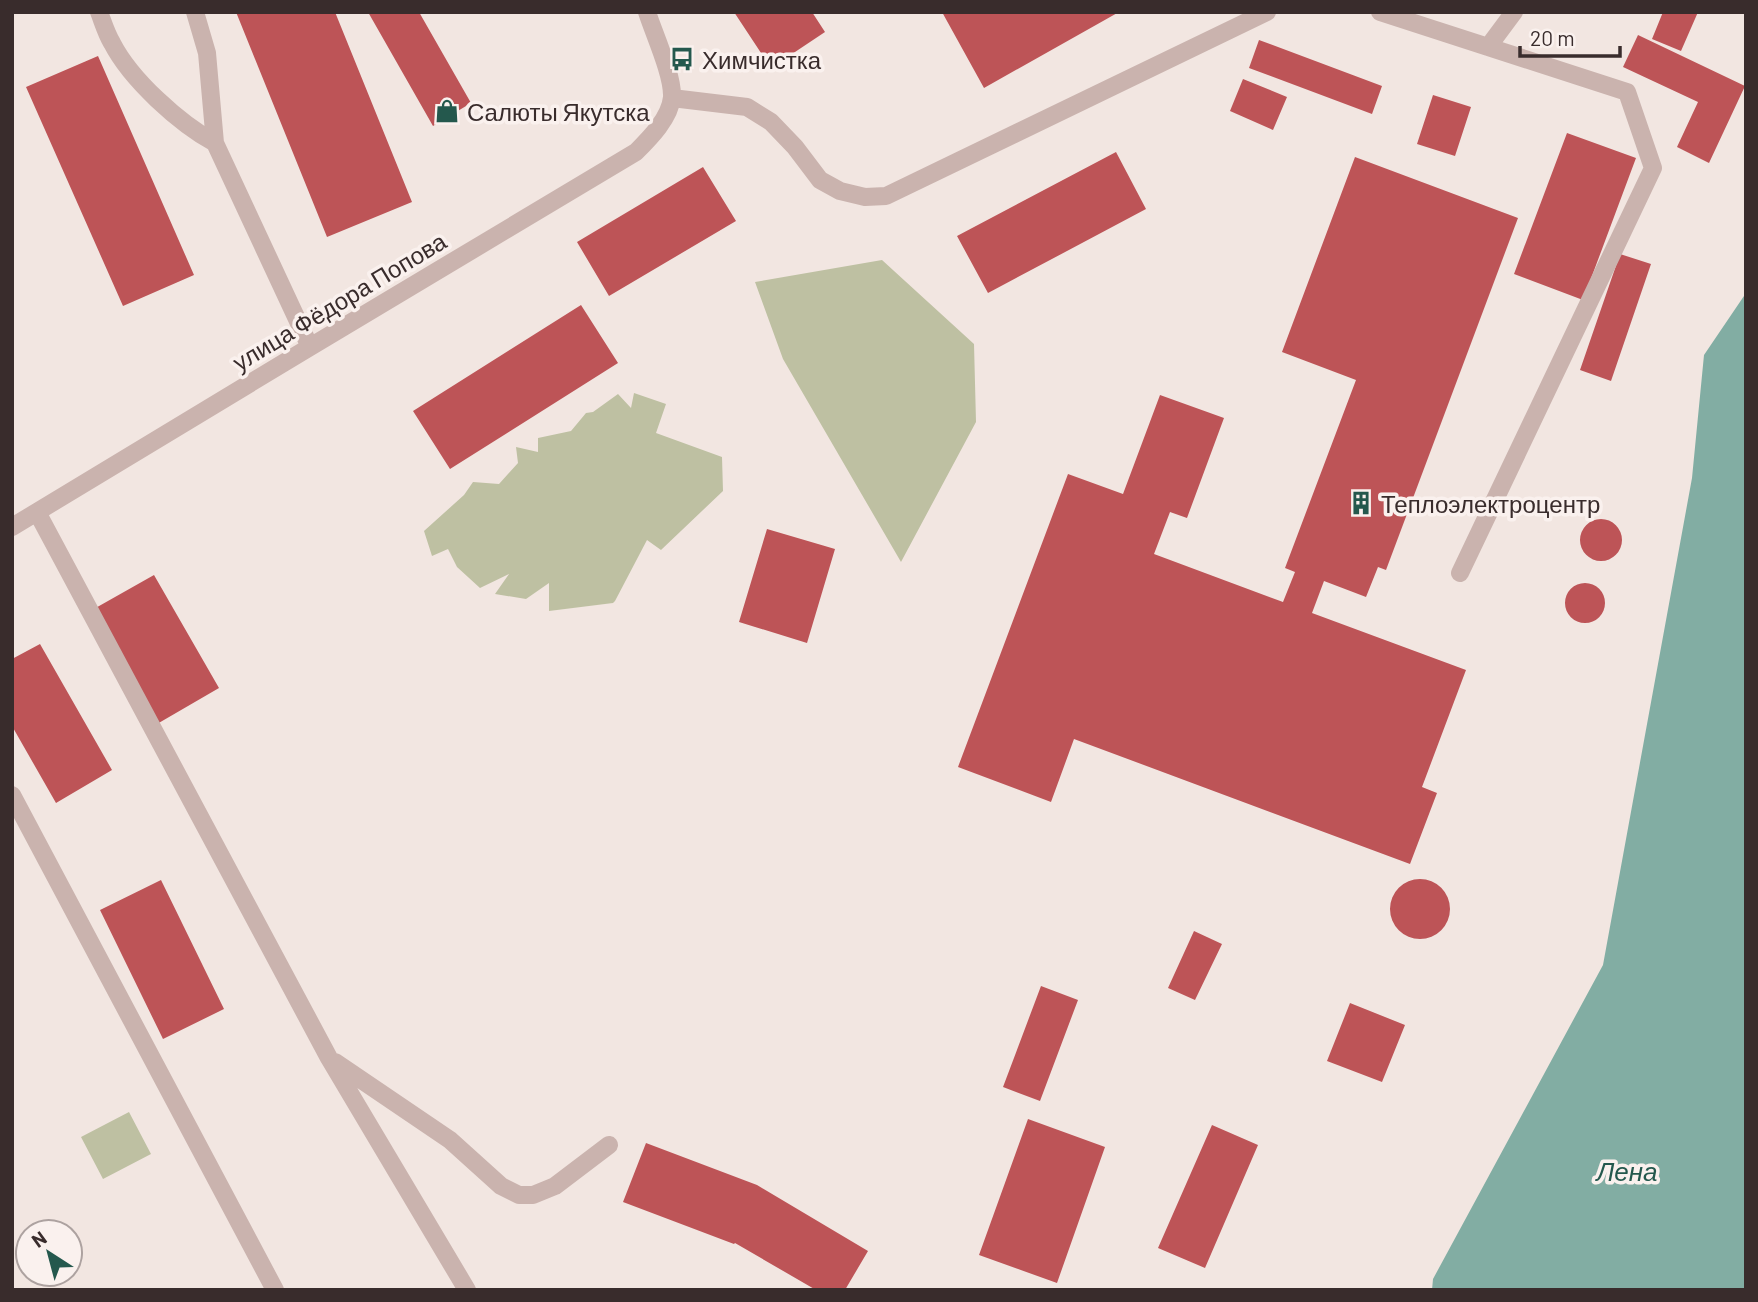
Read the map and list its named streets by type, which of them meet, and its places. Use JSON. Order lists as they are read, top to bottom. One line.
{"streets":{"street":["улица Фёдора Попова"]},"water":["Лена"],"places":{"bus stop":["Химчистка"],"shop":["Салюты Якутска"],"building":["Теплоэлектроцентр"]},"scale_bar":"20 m","north":"top left"}
